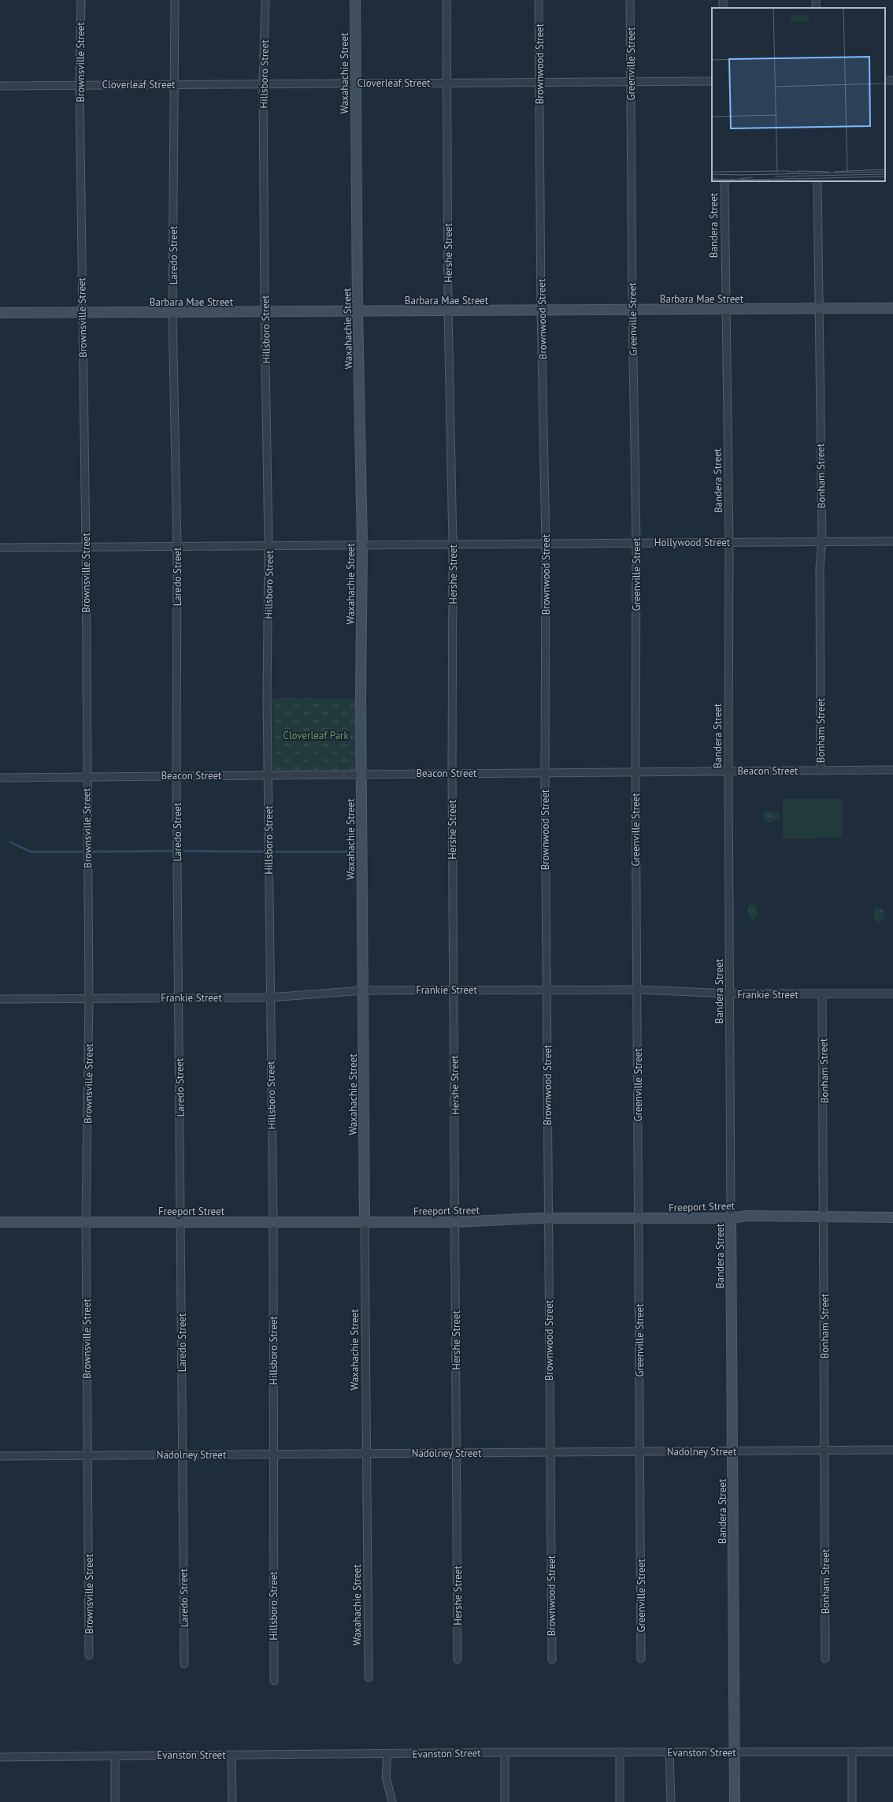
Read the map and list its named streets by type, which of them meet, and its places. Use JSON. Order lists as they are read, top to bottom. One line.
{"streets":{"street":["Brownsville Street","Brownwood Street","Greenville Street","Waxahachie Street","Hillsboro Street","Cloverleaf Street","Bandera Street","Hershe Street","Laredo Street","Barbara Mae Street","Bonham Street","Hollywood Street","Beacon Street","Frankie Street","Freeport Street","Nadolney Street","Evanston Street"]},"crossings":[["Brownsville Street","Cloverleaf Street"],["Brownsville Street","Barbara Mae Street"],["Brownsville Street","Hollywood Street"],["Brownsville Street","Beacon Street"],["Brownsville Street","Frankie Street"],["Brownsville Street","Freeport Street"],["Brownsville Street","Nadolney Street"],["Brownwood Street","Cloverleaf Street"],["Brownwood Street","Barbara Mae Street"],["Brownwood Street","Hollywood Street"],["Brownwood Street","Beacon Street"],["Brownwood Street","Frankie Street"],["Brownwood Street","Freeport Street"],["Brownwood Street","Nadolney Street"],["Greenville Street","Cloverleaf Street"],["Greenville Street","Barbara Mae Street"],["Greenville Street","Hollywood Street"],["Greenville Street","Beacon Street"],["Greenville Street","Frankie Street"],["Greenville Street","Freeport Street"],["Greenville Street","Nadolney Street"],["Waxahachie Street","Cloverleaf Street"],["Waxahachie Street","Barbara Mae Street"],["Waxahachie Street","Hollywood Street"],["Waxahachie Street","Beacon Street"],["Waxahachie Street","Frankie Street"],["Waxahachie Street","Freeport Street"],["Waxahachie Street","Nadolney Street"],["Hillsboro Street","Cloverleaf Street"],["Hillsboro Street","Barbara Mae Street"],["Hillsboro Street","Hollywood Street"],["Hillsboro Street","Beacon Street"],["Hillsboro Street","Frankie Street"],["Hillsboro Street","Freeport Street"],["Hillsboro Street","Nadolney Street"],["Cloverleaf Street","Hershe Street"],["Cloverleaf Street","Laredo Street"],["Bandera Street","Barbara Mae Street"],["Bandera Street","Hollywood Street"],["Bandera Street","Beacon Street"],["Bandera Street","Frankie Street"],["Bandera Street","Freeport Street"],["Bandera Street","Nadolney Street"],["Bandera Street","Evanston Street"],["Hershe Street","Barbara Mae Street"],["Hershe Street","Hollywood Street"],["Hershe Street","Beacon Street"],["Hershe Street","Frankie Street"],["Hershe Street","Freeport Street"],["Hershe Street","Nadolney Street"],["Laredo Street","Barbara Mae Street"],["Laredo Street","Hollywood Street"],["Laredo Street","Beacon Street"],["Laredo Street","Frankie Street"],["Laredo Street","Freeport Street"],["Laredo Street","Nadolney Street"],["Barbara Mae Street","Bonham Street"],["Bonham Street","Hollywood Street"],["Bonham Street","Beacon Street"],["Bonham Street","Frankie Street"],["Bonham Street","Freeport Street"],["Bonham Street","Nadolney Street"]],"parks":["Cloverleaf Park"]}
